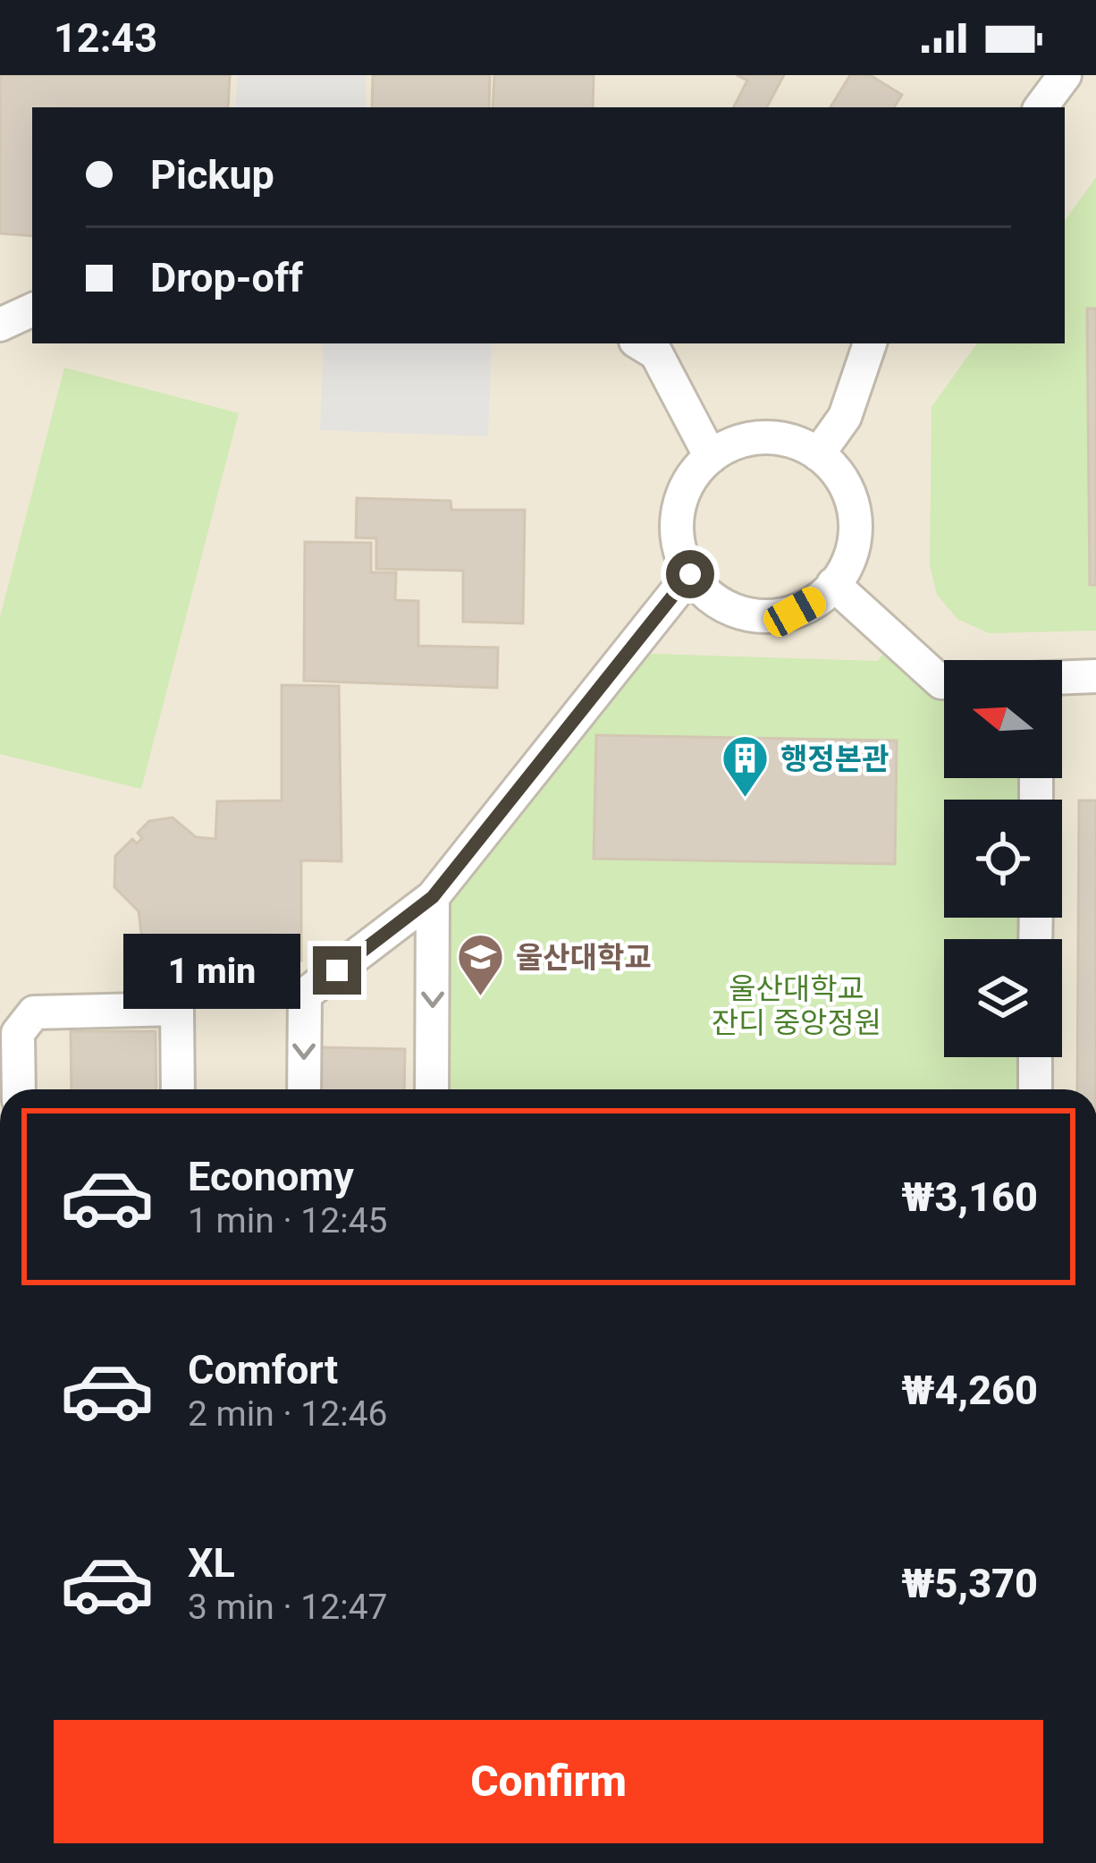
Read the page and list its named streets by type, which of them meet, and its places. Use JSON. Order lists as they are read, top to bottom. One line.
{"parks":["울산대학교 잔디 중앙정원"],"places":{"building":["행정본관"],"school or university":["울산대학교"]},"north":"left","page":{"status":"12:43","banner":["Pickup","Drop-off"],"bubble":"1 min","list":[{"name":"Economy","note":"1 min · 12:45","value":"₩3,160"},{"name":"Comfort","note":"2 min · 12:46","value":"₩4,260"},{"name":"XL","note":"3 min · 12:47","value":"₩5,370"}],"buttons":"Confirm"}}
